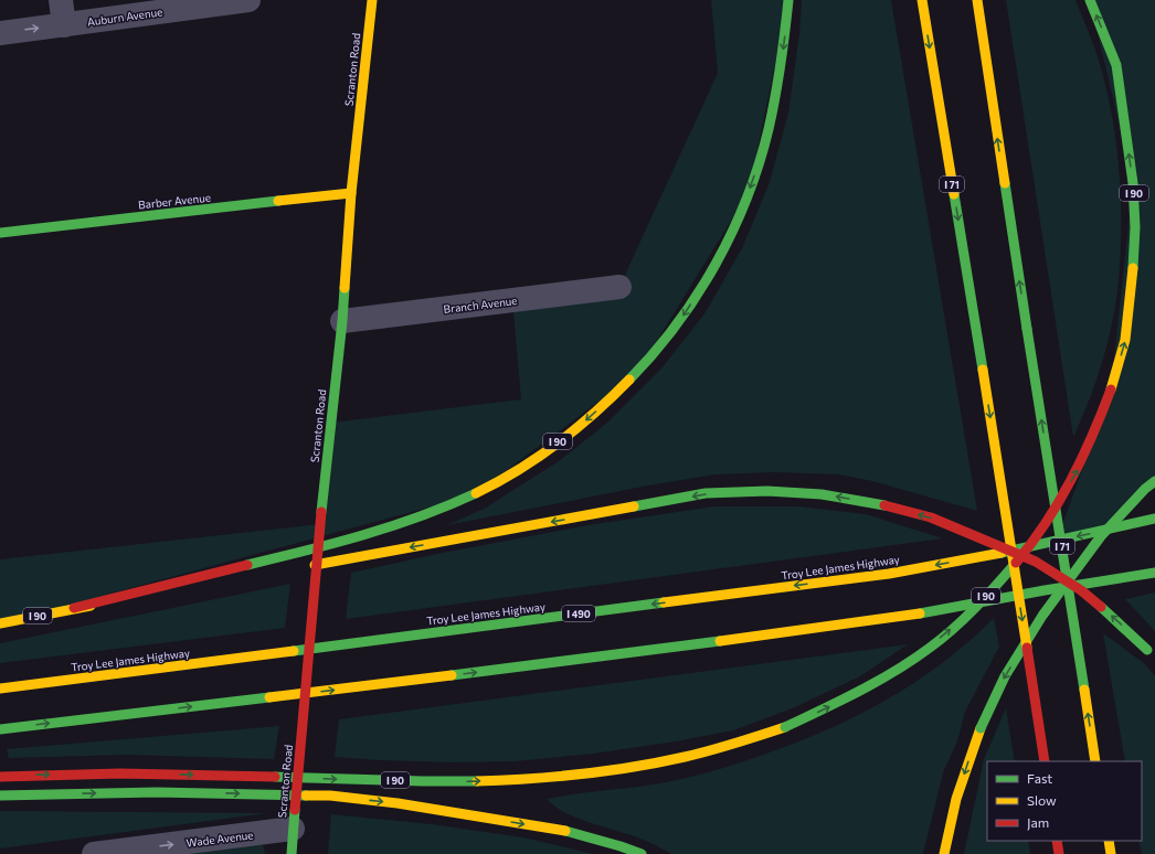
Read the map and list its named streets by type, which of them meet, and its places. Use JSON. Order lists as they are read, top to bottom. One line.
{"streets":{"main road":["Scranton Road","I 71","I 90","Barber Avenue","Troy Lee James Highway","I 490"],"street":["Auburn Avenue","Branch Avenue","Wade Avenue"]},"crossings":[["Scranton Road","Barber Avenue"],["Scranton Road","Branch Avenue"],["Scranton Road","Wade Avenue"]],"one_way":["Wade Avenue"],"legend":["Fast","Slow","Jam"]}
